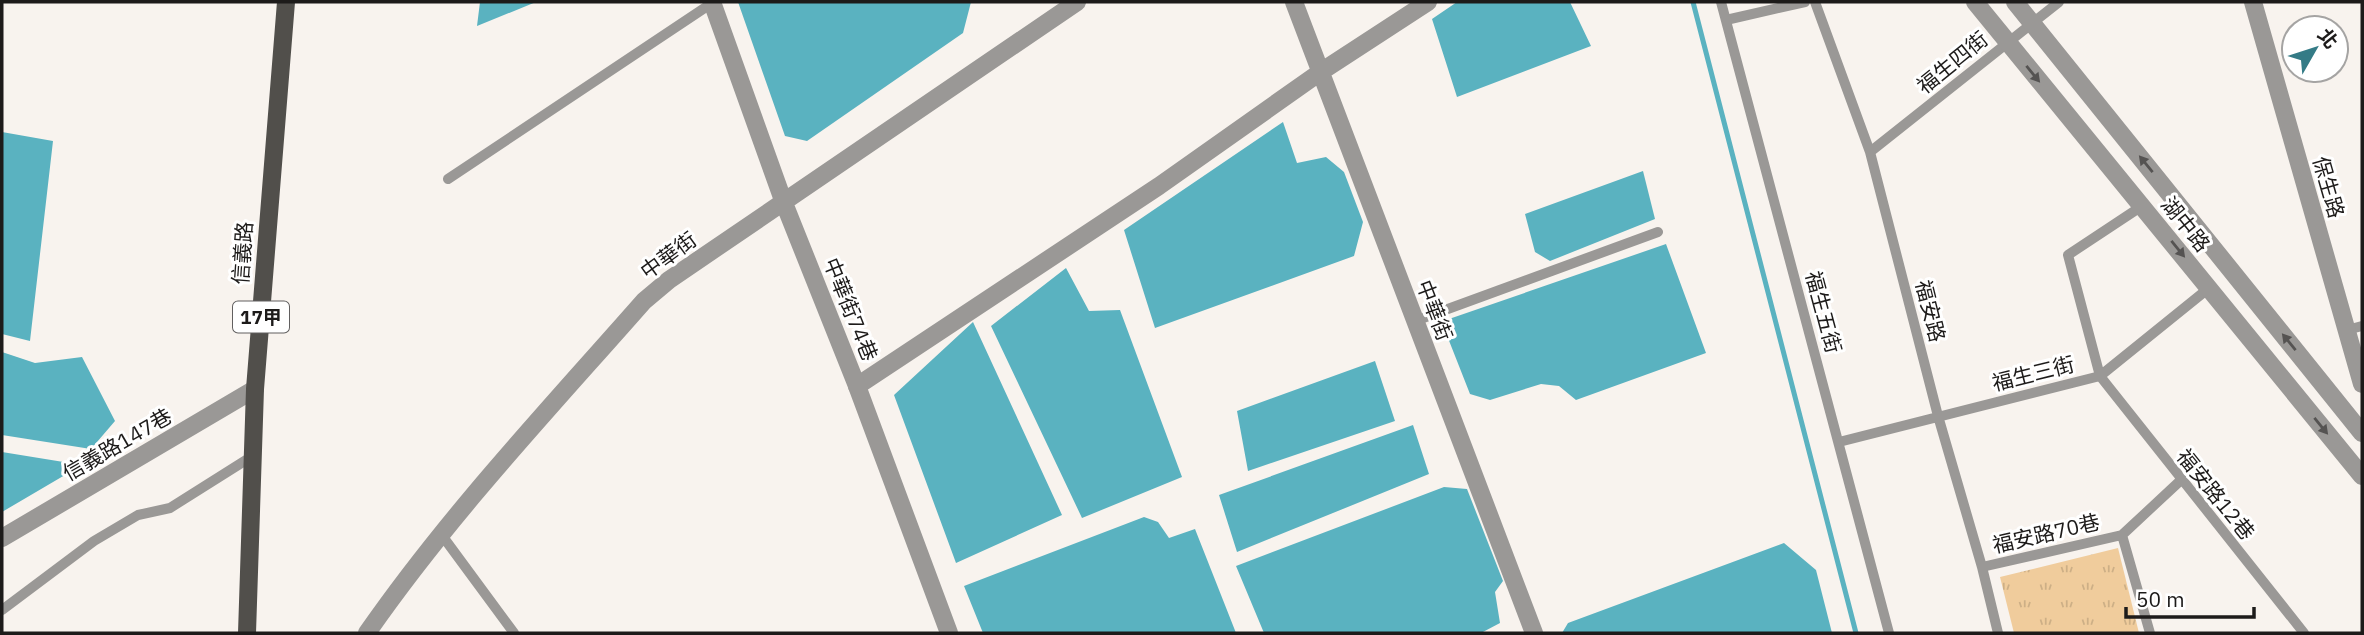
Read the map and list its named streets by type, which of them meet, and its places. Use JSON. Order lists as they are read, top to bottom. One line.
{"streets":{"main road":["信義路","17甲"],"street":["保生路","湖中路","中華街","中華街74巷","信義路147巷"],"lane":["福生四街","福安路","福生五街","福生三街","福安路12巷","福安路70巷"]},"crossings":[["福生四街","湖中路"],["福生四街","福安路"],["湖中路","福生三街"],["信義路","信義路147巷"],["中華街","中華街74巷"],["福安路","福生三街"],["福安路","福安路70巷"],["福生五街","福生三街"],["福生三街","福安路12巷"],["福安路12巷","福安路70巷"]],"scale_bar":"50 m","north":"top right"}
